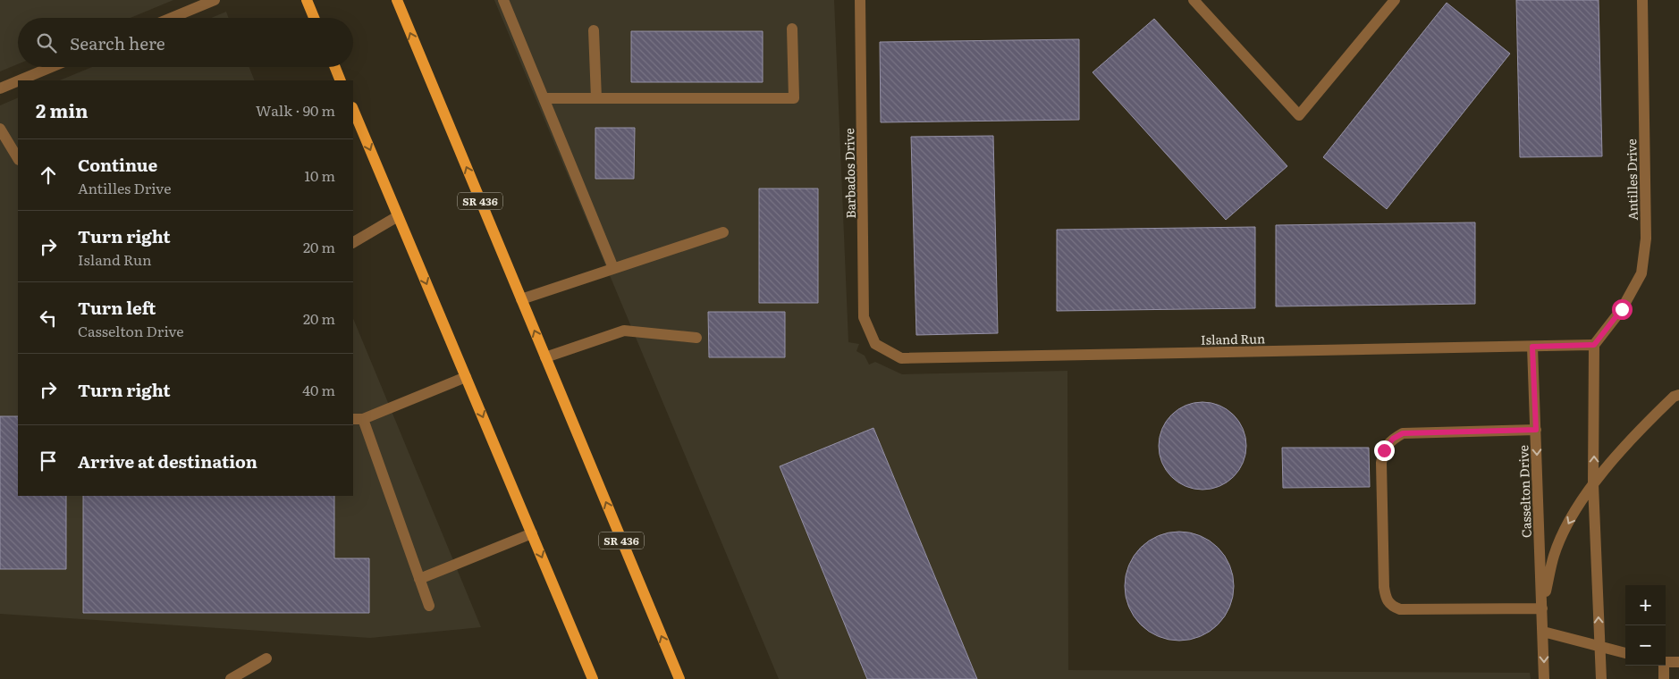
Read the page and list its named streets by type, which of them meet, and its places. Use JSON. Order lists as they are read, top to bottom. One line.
{"streets":{"main road":["SR 436"],"street":["Barbados Drive","Antilles Drive","Island Run","Casselton Drive"]},"crossings":[["Barbados Drive","Island Run"],["Antilles Drive","Island Run"],["Island Run","Casselton Drive"]],"page":{"search":"Search here","heading":["2 min","Walk · 90 m"],"list":[["Continue","Antilles Drive","10 m"],["Turn right","Island Run","20 m"],["Turn left","Casselton Drive","20 m"],["Turn right","40 m"],"Arrive at destination"],"map_buttons":["+","−"]}}
